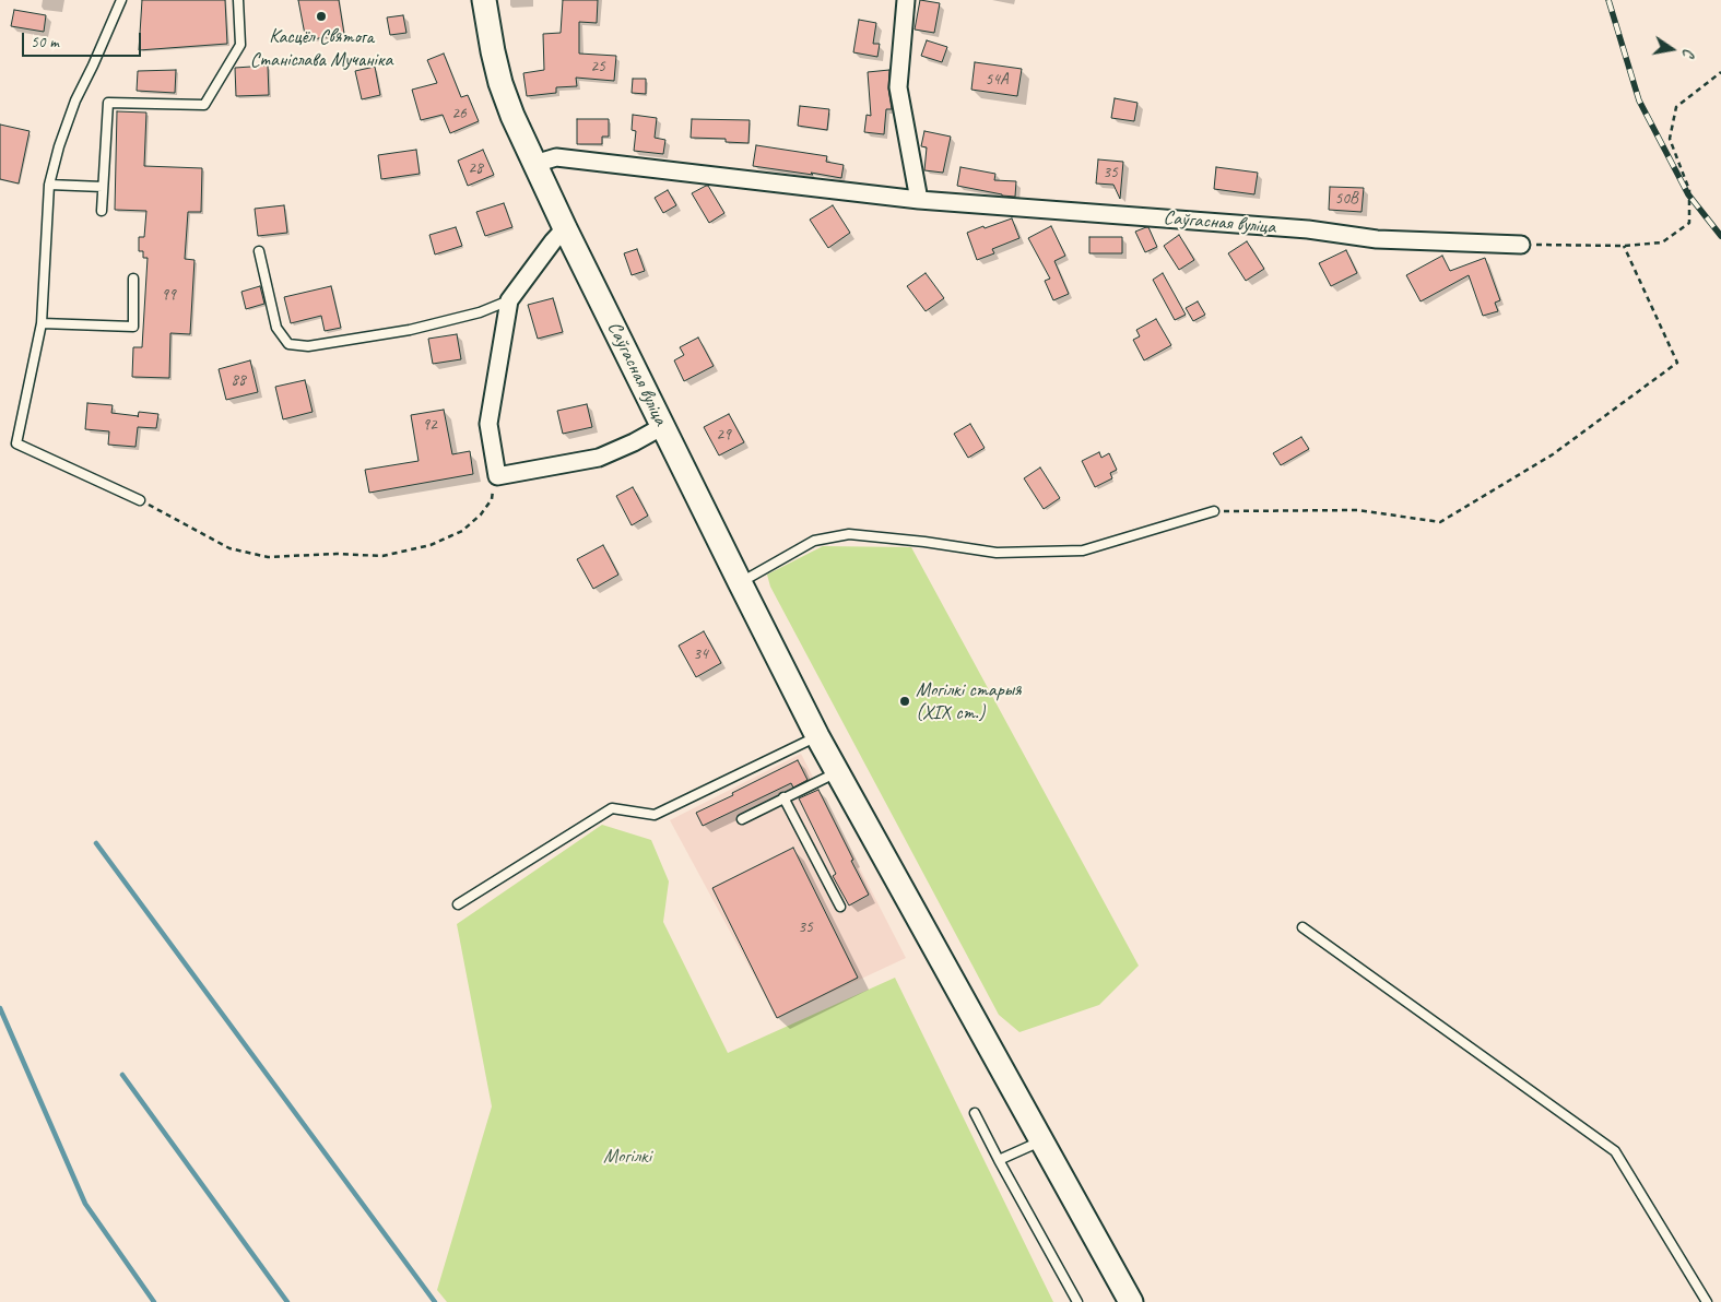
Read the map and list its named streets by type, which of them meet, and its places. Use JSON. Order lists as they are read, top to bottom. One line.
{"streets":{"main road":["Саўгасная вуліца"]},"parks":["Могілкі"],"places":["Касцёл Святога Станіслава Мучаніка","Могілкі старыя (XIX ст.)"],"house_numbers":["25","54А","26","28","35","50В","99","88","92","29","34","35"],"scale_bar":"50 m","north":"right"}
